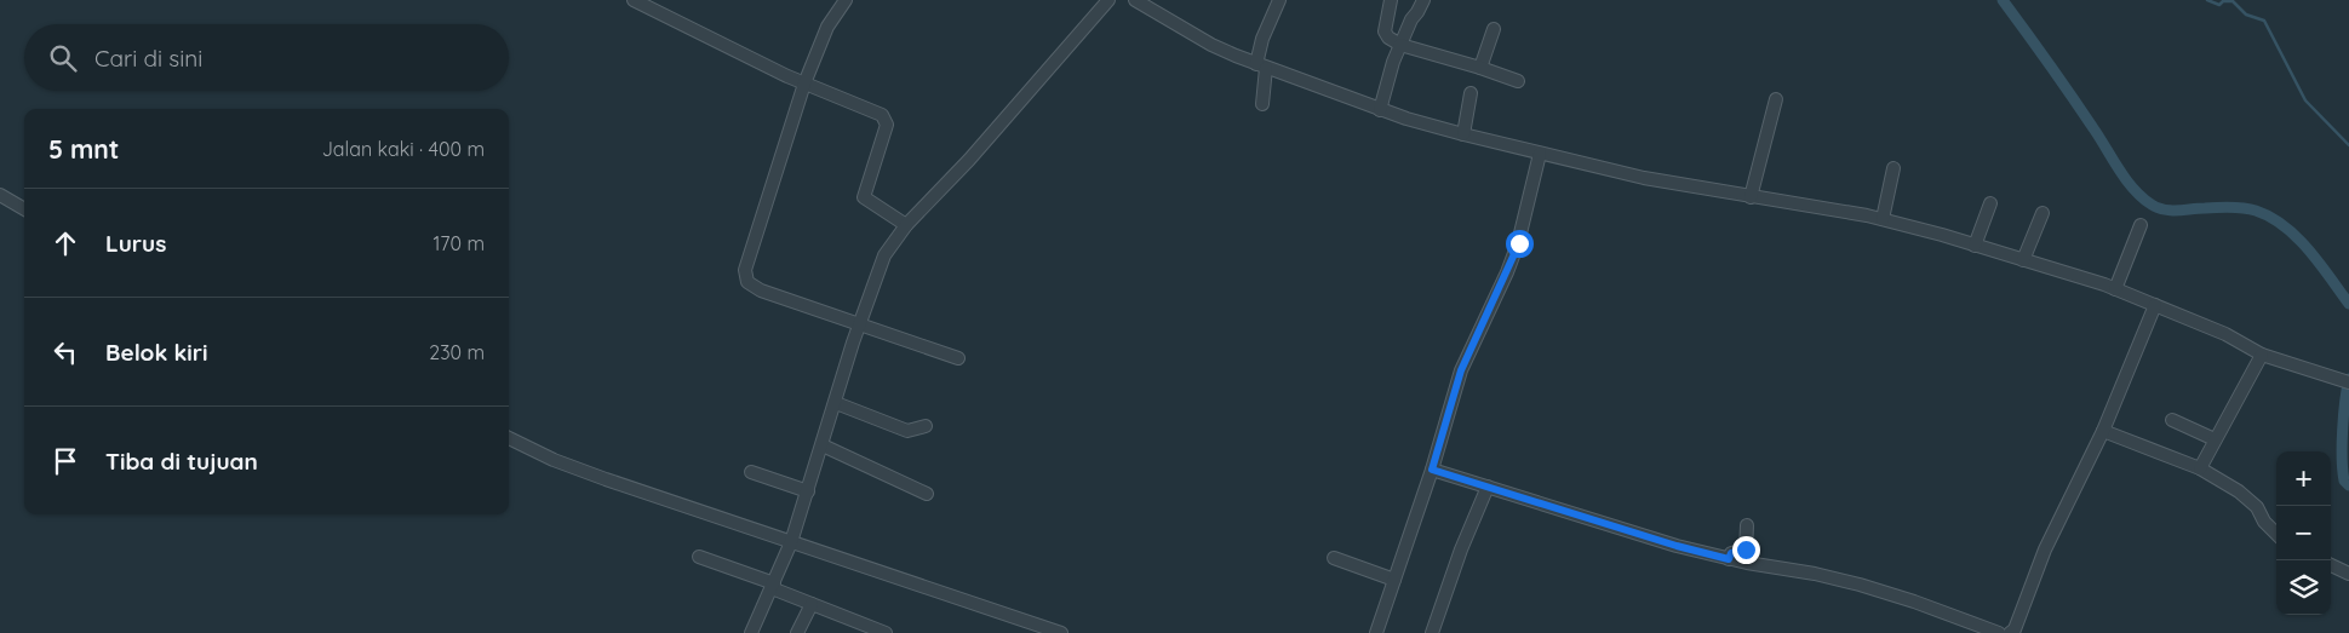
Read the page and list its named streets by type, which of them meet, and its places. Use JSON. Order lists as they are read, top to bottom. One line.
{"page":{"search":"Cari di sini","heading":["5 mnt","Jalan kaki · 400 m"],"list":[["Lurus","170 m"],["Belok kiri","230 m"],"Tiba di tujuan"],"map_buttons":["+","−"]}}
